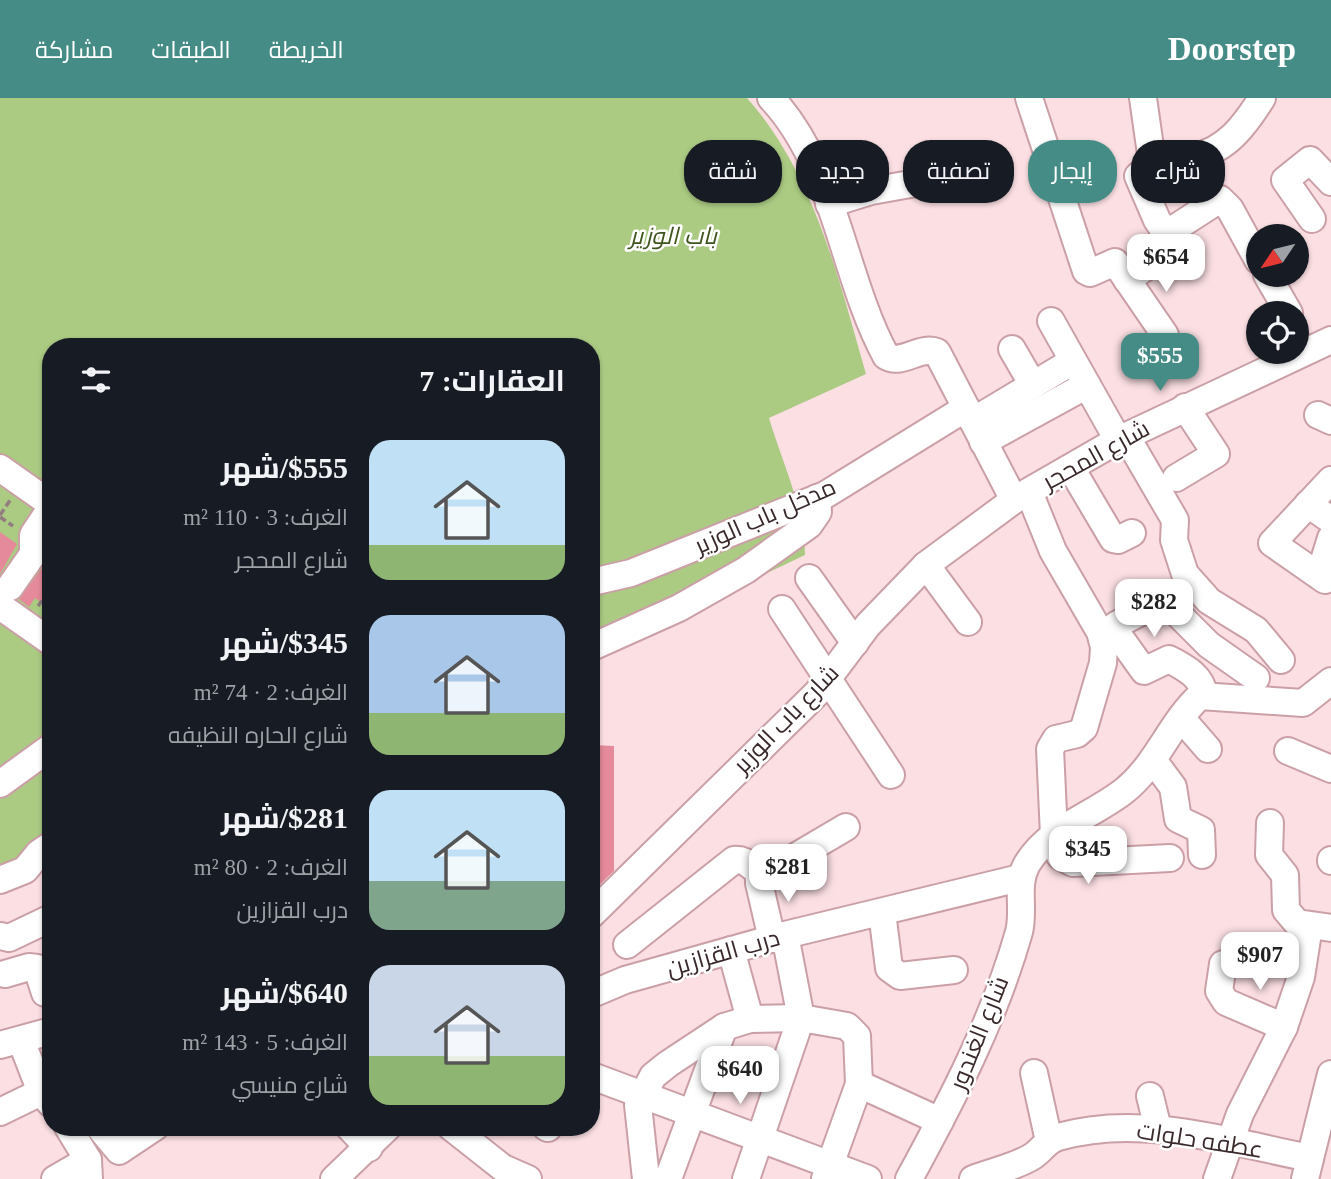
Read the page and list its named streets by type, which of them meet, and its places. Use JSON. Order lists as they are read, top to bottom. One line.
{"streets":{"street":["شارع المحجر","مدخل باب الوزير","شارع باب الوزير","درب القزازين","شارع الغندور","عطفه حلوات"]},"crossings":[["شارع المحجر","شارع باب الوزير"],["درب القزازين","شارع الغندور"]],"parks":["باب الوزير"],"north":"bottom left","page":{"header":"Doorstep","nav":["الخريطة","الطبقات","مشاركة"],"chip":["شراء","إيجار","تصفية","جديد","شقة"],"price":["$654","$555","$282","$345","$281","$907","$640"],"heading":"العقارات: 7","list":[{"name":"$555/شهر","note":"الغرف: 3 · 110 m² · شارع المحجر"},{"name":"$345/شهر","note":"الغرف: 2 · 74 m² · شارع الحاره النظيفه"},{"name":"$281/شهر","note":"الغرف: 2 · 80 m² · درب القزازين"},{"name":"$640/شهر","note":"الغرف: 5 · 143 m² · شارع منيسي"}]}}
